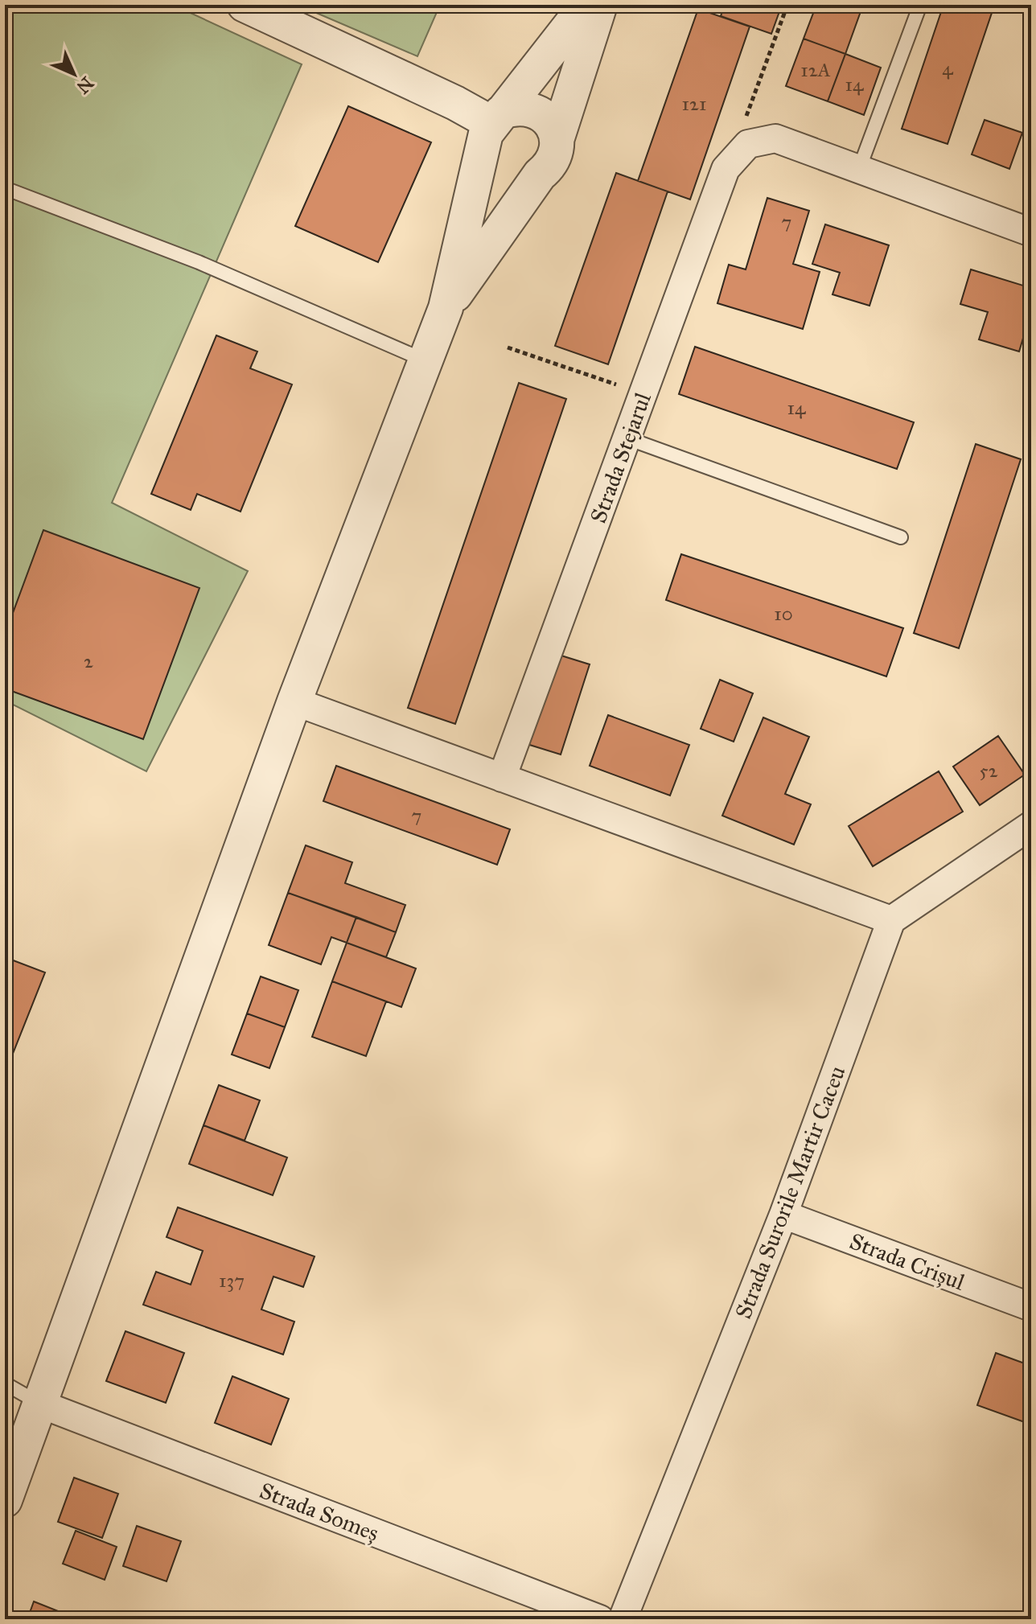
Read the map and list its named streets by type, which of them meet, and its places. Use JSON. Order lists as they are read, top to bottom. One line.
{"streets":{"street":["Strada Stejarul","Strada Surorile Martir Caceu","Strada Crișul","Strada Someș"]},"crossings":[["Strada Surorile Martir Caceu","Strada Crișul"]],"house_numbers":["4","12A","14","121","7","14","10","2","52","7","137"],"north":"bottom right"}
